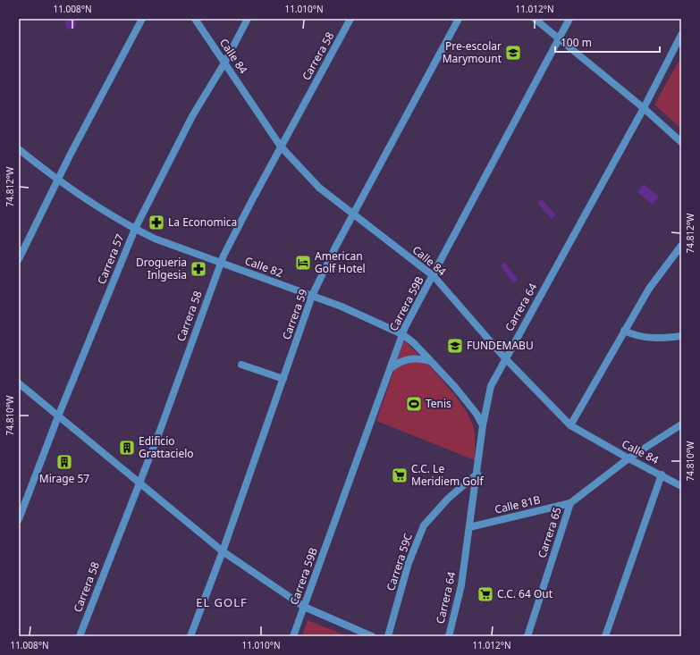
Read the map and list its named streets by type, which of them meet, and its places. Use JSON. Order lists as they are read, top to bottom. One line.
{"streets":{"street":["Calle 84","Carrera 58","Carrera 57","Calle 82","Carrera 59B","Carrera 64","Carrera 59","Calle 81B","Carrera 65","Carrera 59C"]},"crossings":[["Calle 84","Carrera 58"],["Calle 84","Carrera 57"],["Calle 84","Carrera 59B"],["Calle 84","Carrera 64"],["Calle 84","Carrera 59"],["Calle 84","Carrera 65"],["Carrera 58","Calle 82"],["Carrera 57","Calle 82"],["Calle 82","Carrera 59B"],["Calle 82","Carrera 64"],["Calle 82","Carrera 59"],["Carrera 64","Calle 81B"],["Carrera 64","Carrera 59C"],["Calle 81B","Carrera 65"]],"districts":["EL GOLF"],"places":{"school or university":["Pre-escolar Marymount","FUNDEMABU"],"pharmacy":["La Economica","Drogueria Inlgesia"],"hotel":["American Golf Hotel"],"sports":["Tenis"],"building":["Edificio Grattacielo","Mirage 57"],"supermarket":["C.C. Le Meridiem Golf","C.C. 64 Out"]},"scale_bar":"100 m","coordinates":["11.008°N","11.010°N","11.012°N","74.812°W","74.810°W"]}
